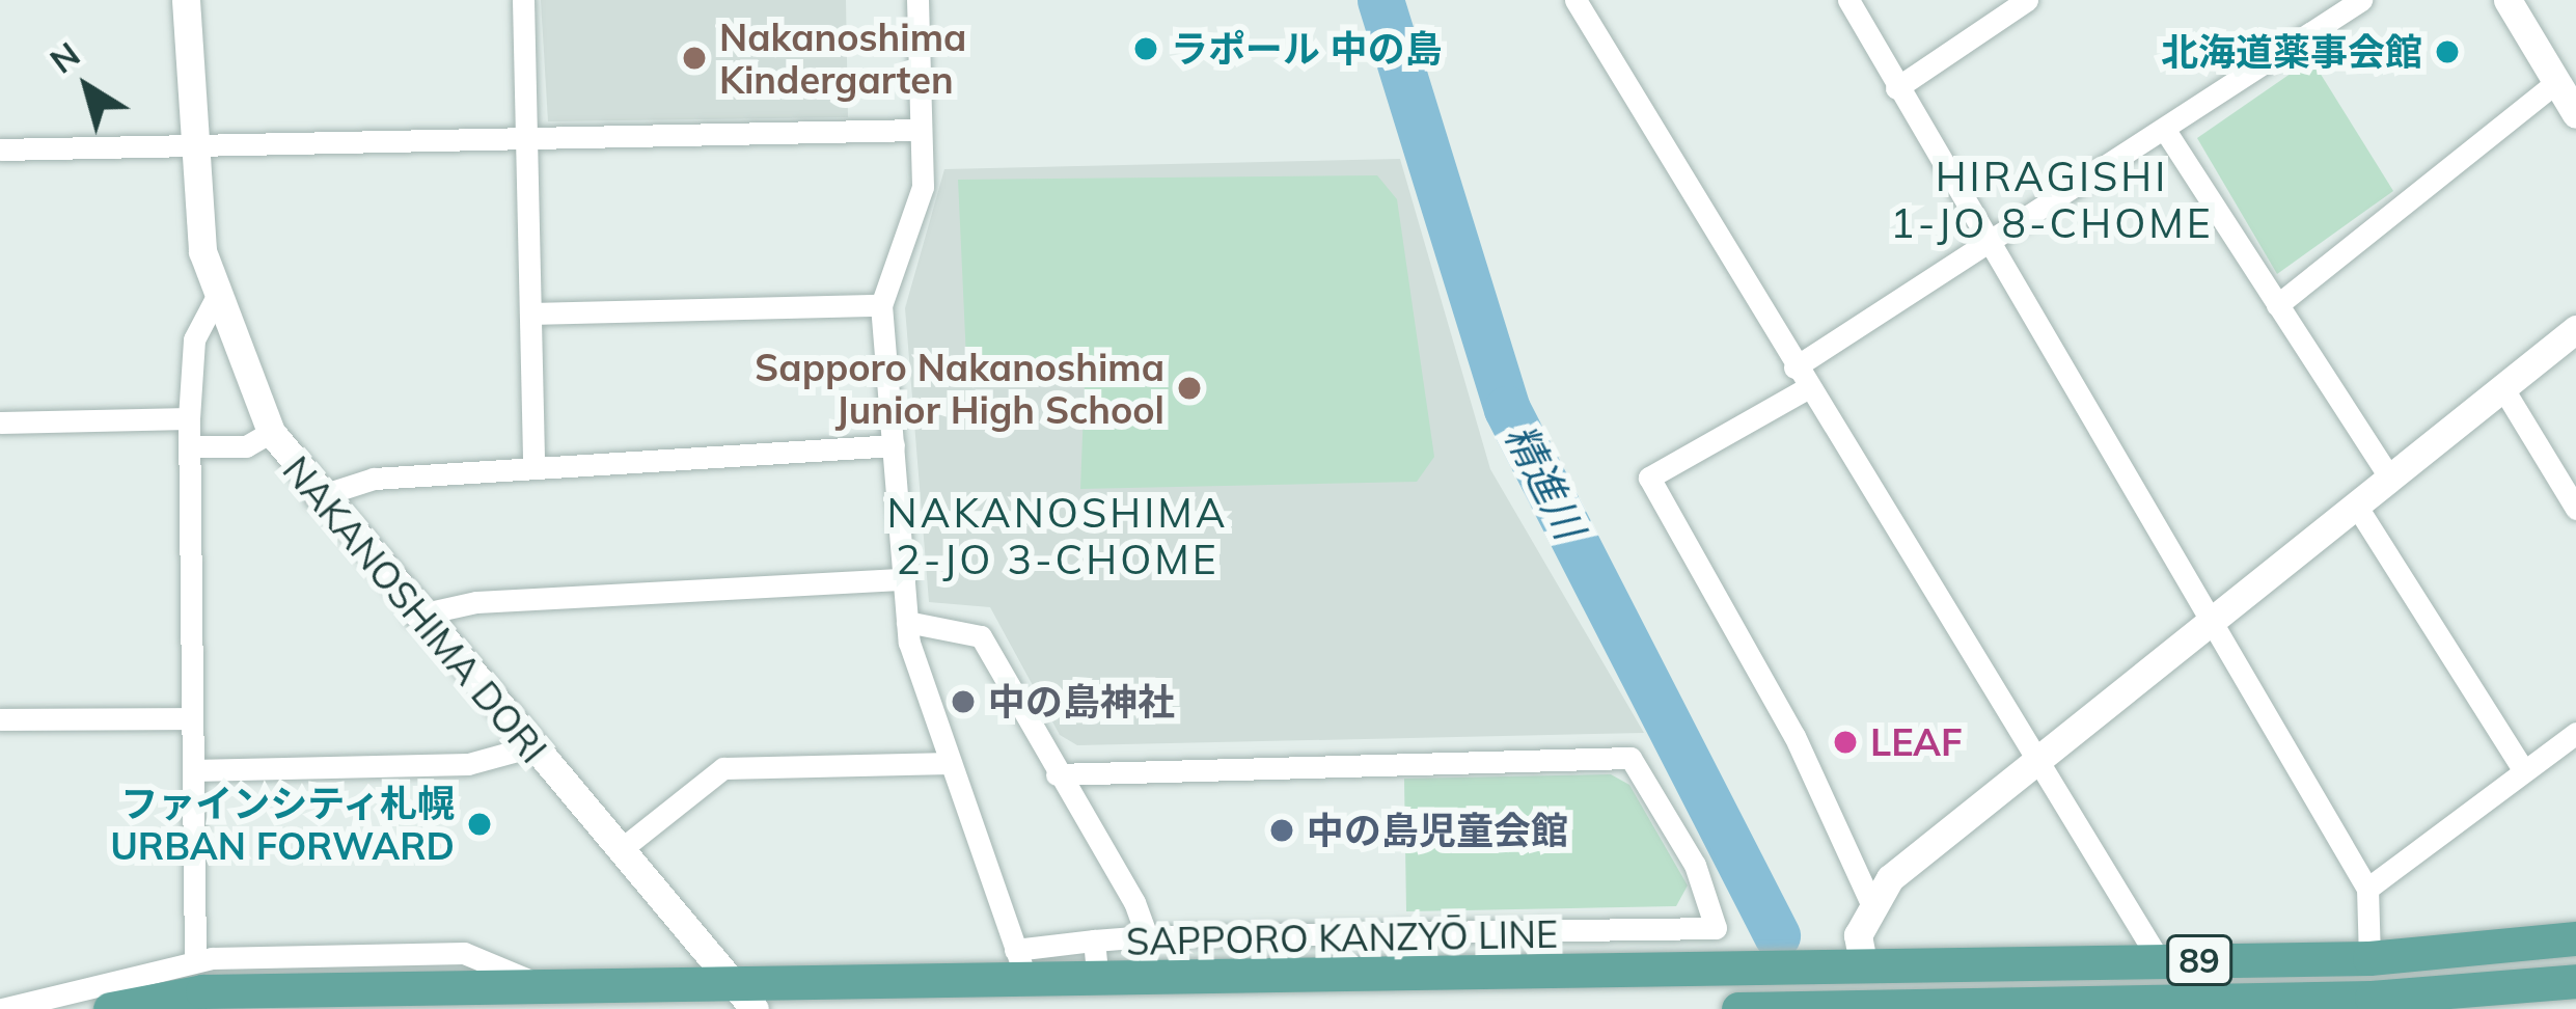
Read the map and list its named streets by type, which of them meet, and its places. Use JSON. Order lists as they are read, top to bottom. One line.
{"streets":{"main road":["SAPPORO KANZYŌ LINE","89"],"street":["NAKANOSHIMA DORI"]},"crossings":[["NAKANOSHIMA DORI","SAPPORO KANZYŌ LINE"]],"districts":["HIRAGISHI 1-JO 8-CHOME","NAKANOSHIMA 2-JO 3-CHOME"],"water":["精進川"],"places":["ラポール 中の島","北海道薬事会館","Nakanoshima Kindergarten","Sapporo Nakanoshima Junior High School","中の島神社","LEAF","ファインシティ札幌 URBAN FORWARD","中の島児童会館"],"north":"top left"}
